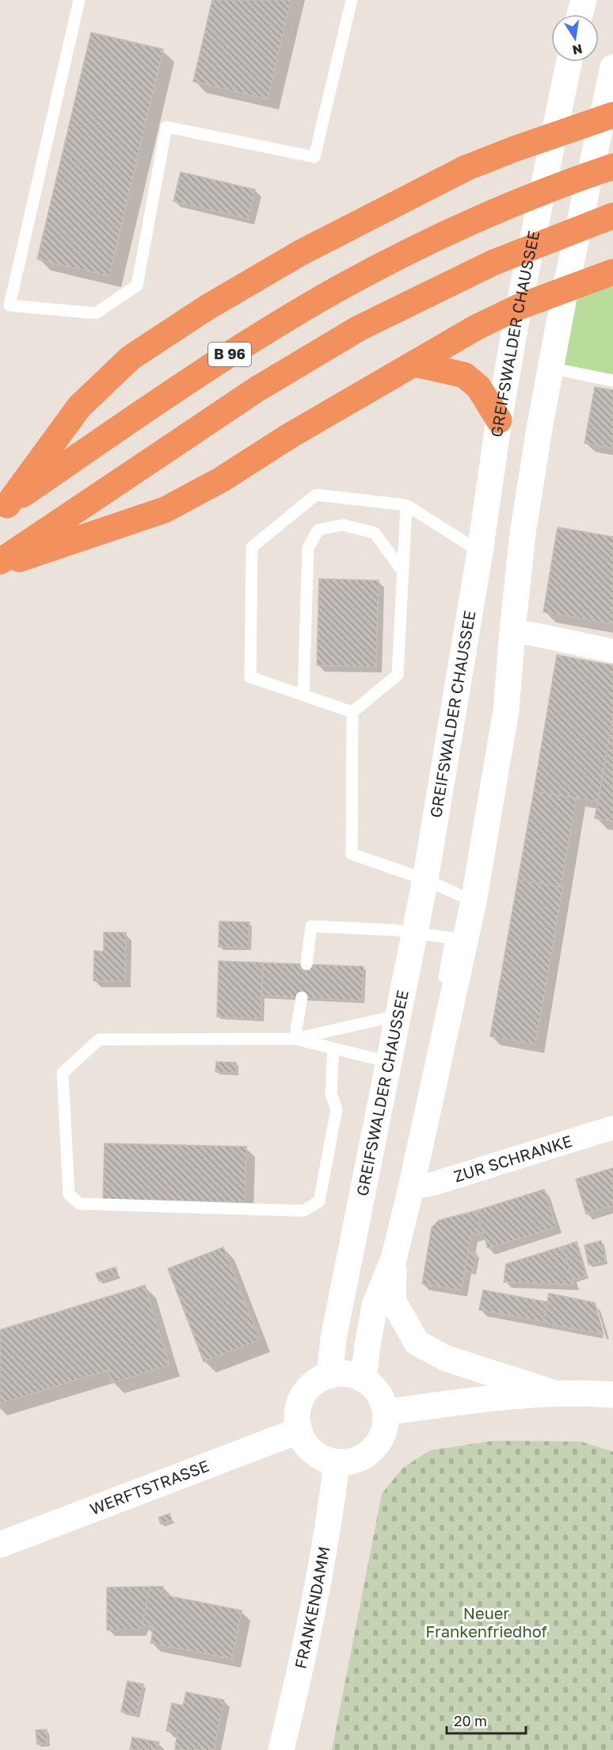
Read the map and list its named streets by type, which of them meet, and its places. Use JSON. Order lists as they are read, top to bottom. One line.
{"streets":{"highway":["B 96"],"main road":["GREIFSWALDER CHAUSSEE","WERFTSTRASSE","FRANKENDAMM"],"street":["ZUR SCHRANKE"]},"crossings":[["GREIFSWALDER CHAUSSEE","WERFTSTRASSE"],["GREIFSWALDER CHAUSSEE","FRANKENDAMM"],["WERFTSTRASSE","FRANKENDAMM"]],"parks":["Neuer Frankenfriedhof"],"scale_bar":"20 m","north":"bottom"}
